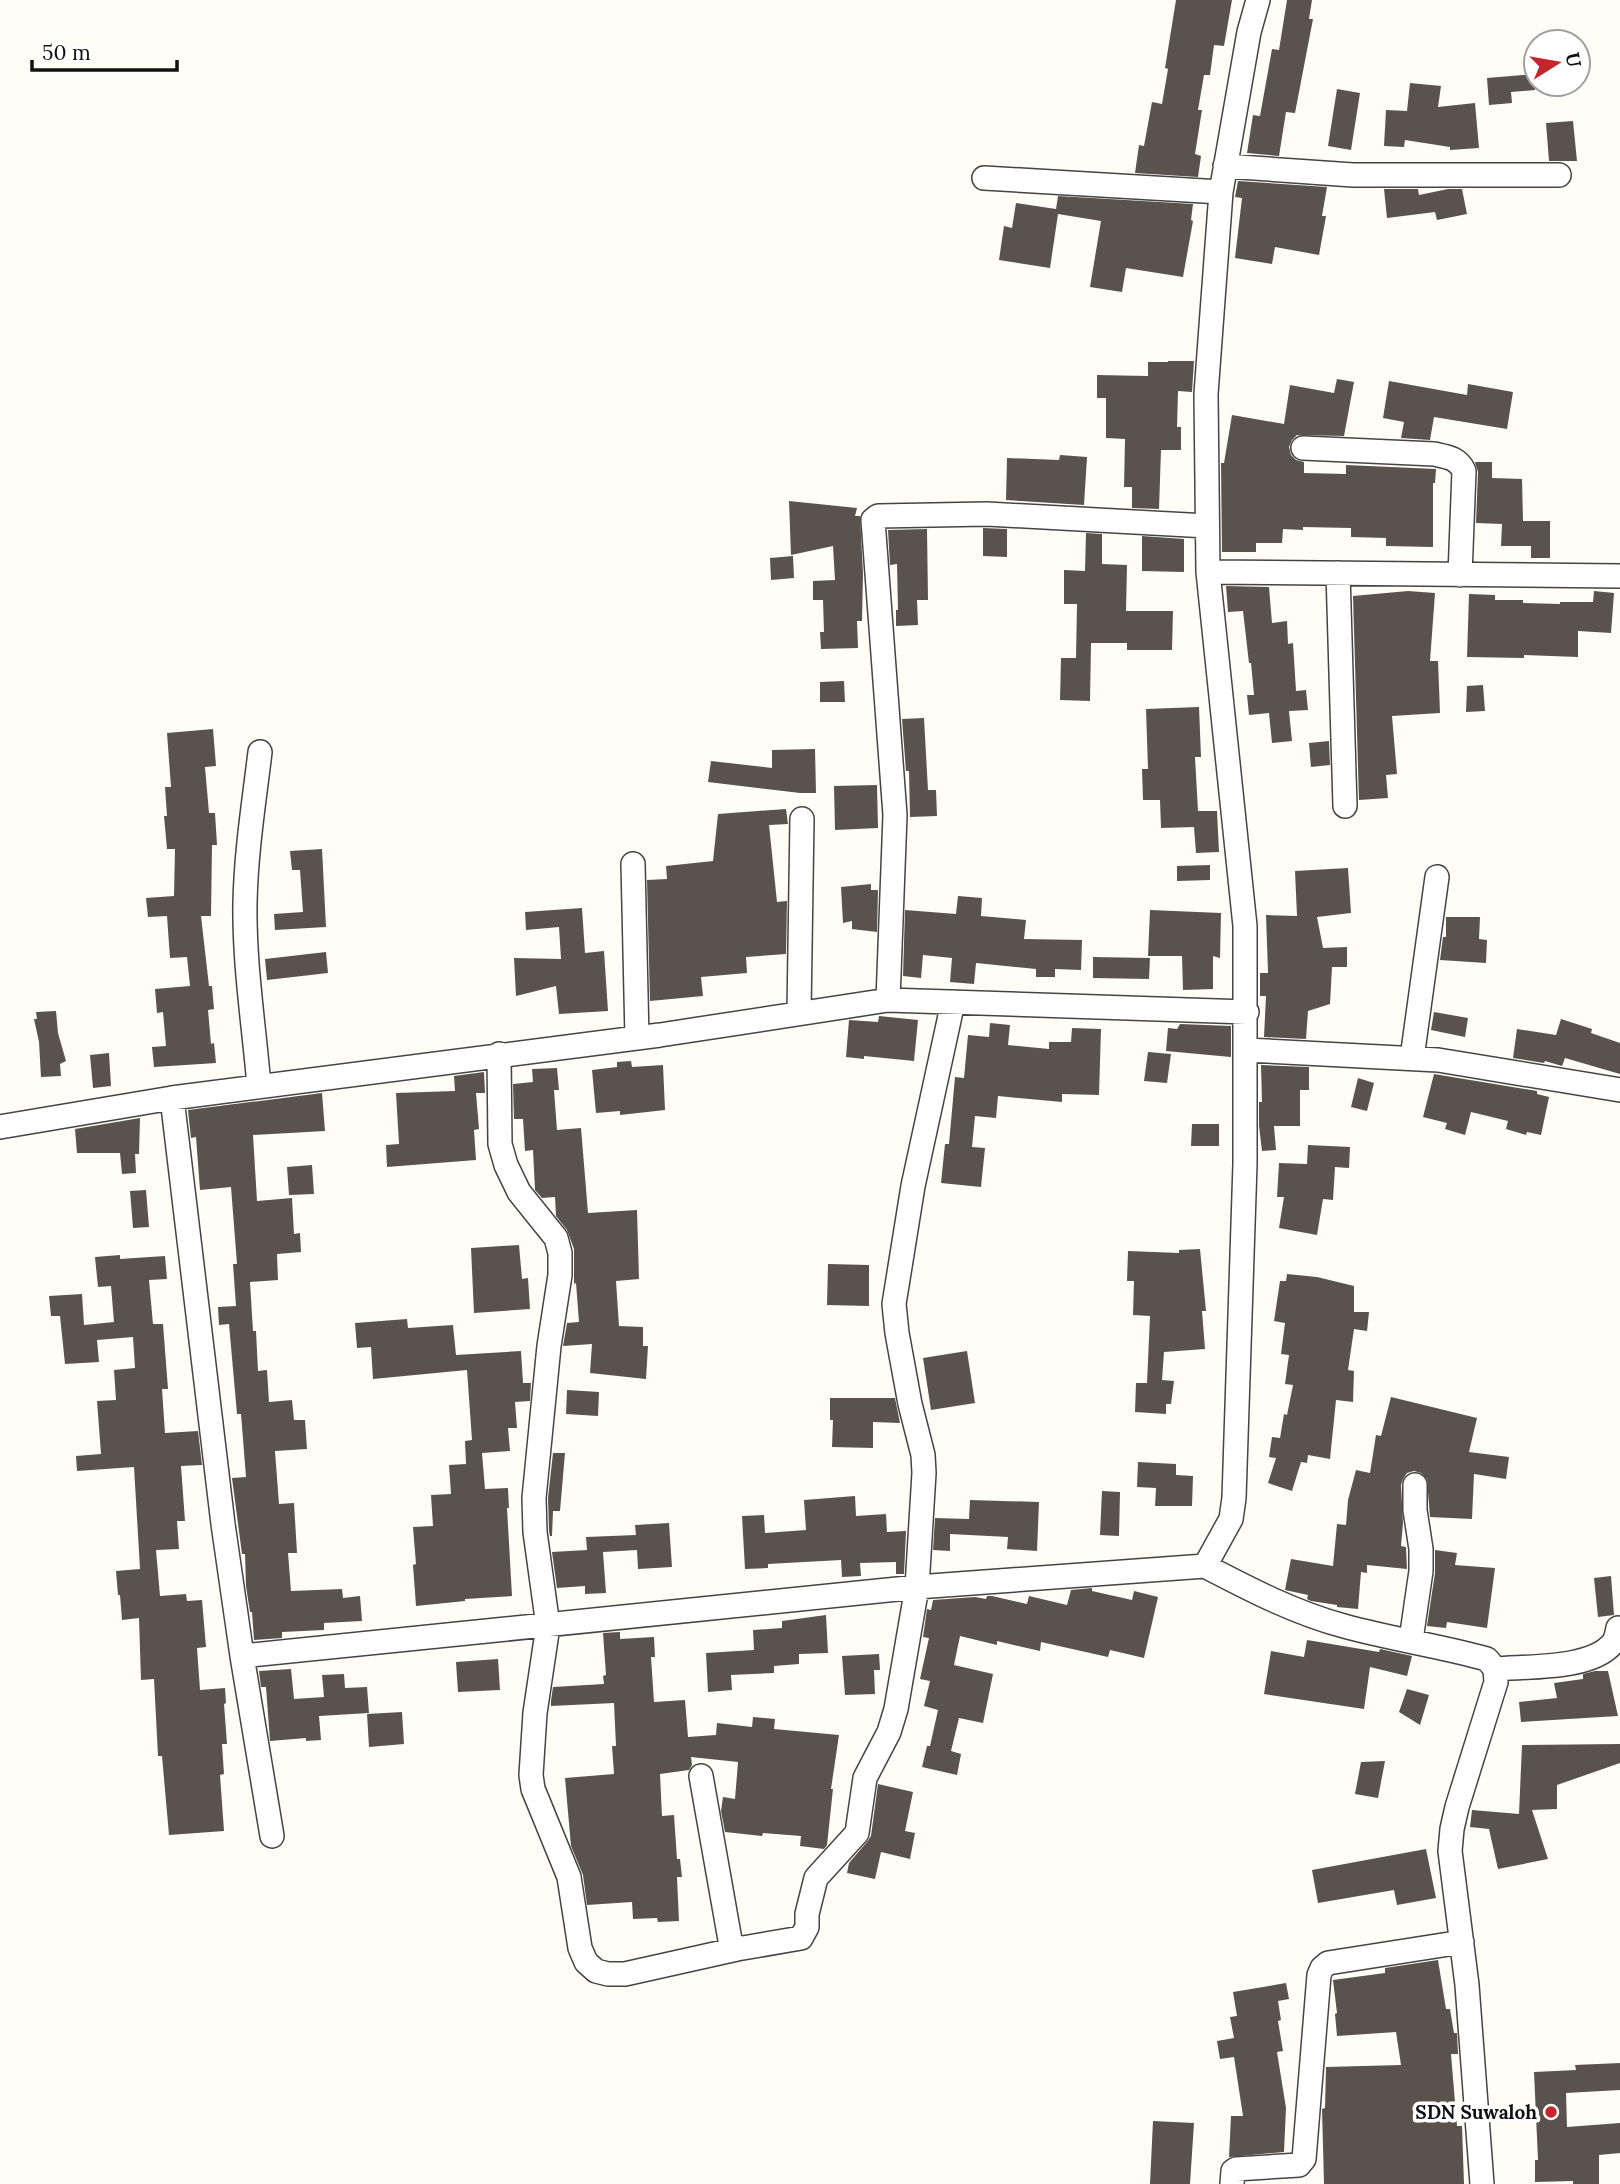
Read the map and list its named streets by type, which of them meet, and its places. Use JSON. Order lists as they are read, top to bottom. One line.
{"places":["SDN Suwaloh"],"scale_bar":"50 m","north":"right"}
